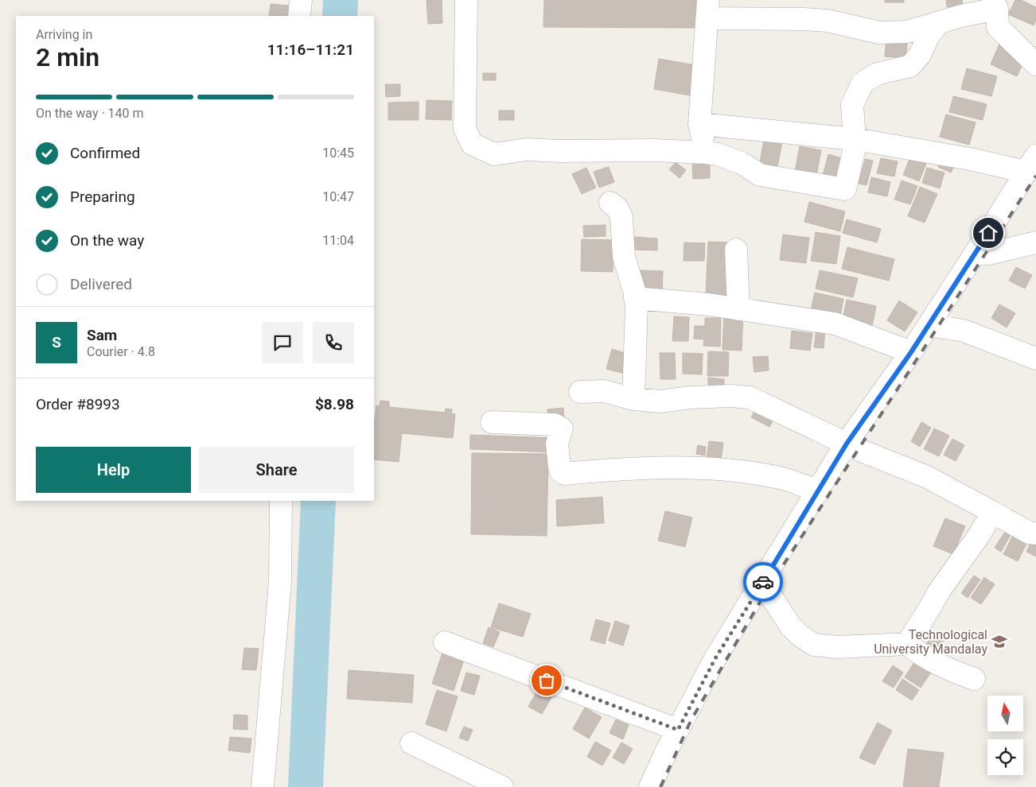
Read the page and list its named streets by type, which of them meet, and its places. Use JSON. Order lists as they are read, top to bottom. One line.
{"places":{"school or university":["Technological University Mandalay"]},"north":"top","page":{"heading":["2 min","Arriving in","11:16–11:21"],"panel":["Sam","Courier · 4.8","Order #8993","$8.98"],"bar":"On the way · 140 m","list":[["Confirmed","10:45"],["Preparing","10:47"],["On the way","11:04"],"Delivered"],"round":"S","buttons":["Help","Share"]}}
